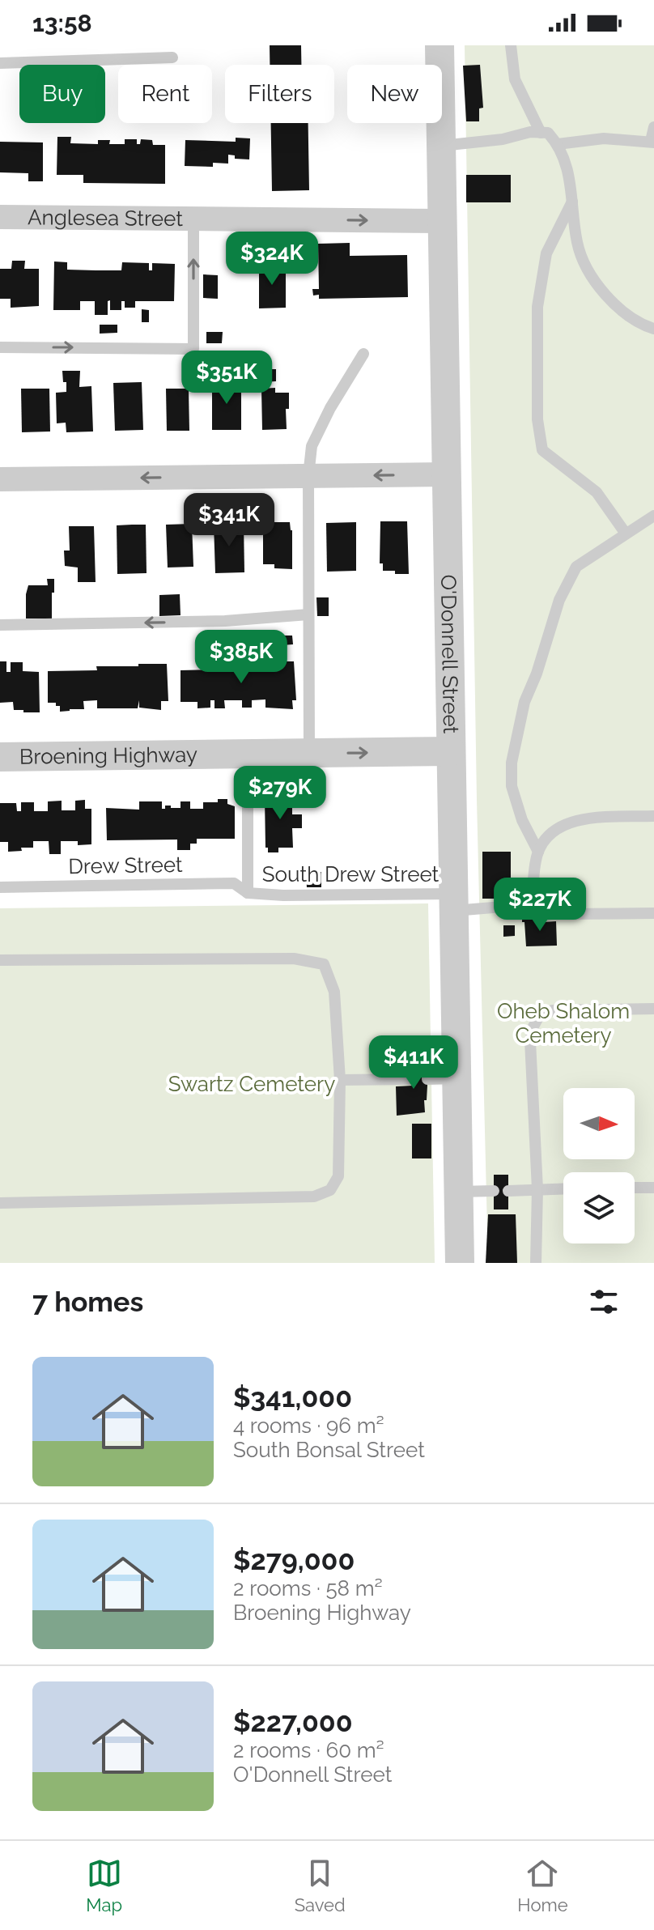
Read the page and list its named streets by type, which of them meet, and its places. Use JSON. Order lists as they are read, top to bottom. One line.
{"streets":{"street":["Anglesea Street","O'Donnell Street","Broening Highway"],"lane":["Drew Street","South Drew Street"]},"crossings":[["Anglesea Street","O'Donnell Street"],["O'Donnell Street","Broening Highway"],["O'Donnell Street","South Drew Street"],["Drew Street","South Drew Street"]],"one_way":["Anglesea Street"],"parks":["Oheb Shalom Cemetery","Swartz Cemetery"],"north":"right","page":{"status":"13:58","chip":["Buy","Rent","Filters","New"],"price":["$324K","$351K","$341K","$385K","$279K","$227K","$411K"],"heading":"7 homes","list":[{"name":"$341,000","note":"4 rooms · 96 m² · South Bonsal Street"},{"name":"$279,000","note":"2 rooms · 58 m² · Broening Highway"},{"name":"$227,000","note":"2 rooms · 60 m² · O'Donnell Street"}],"tabs":["Map","Saved","Home"]}}
